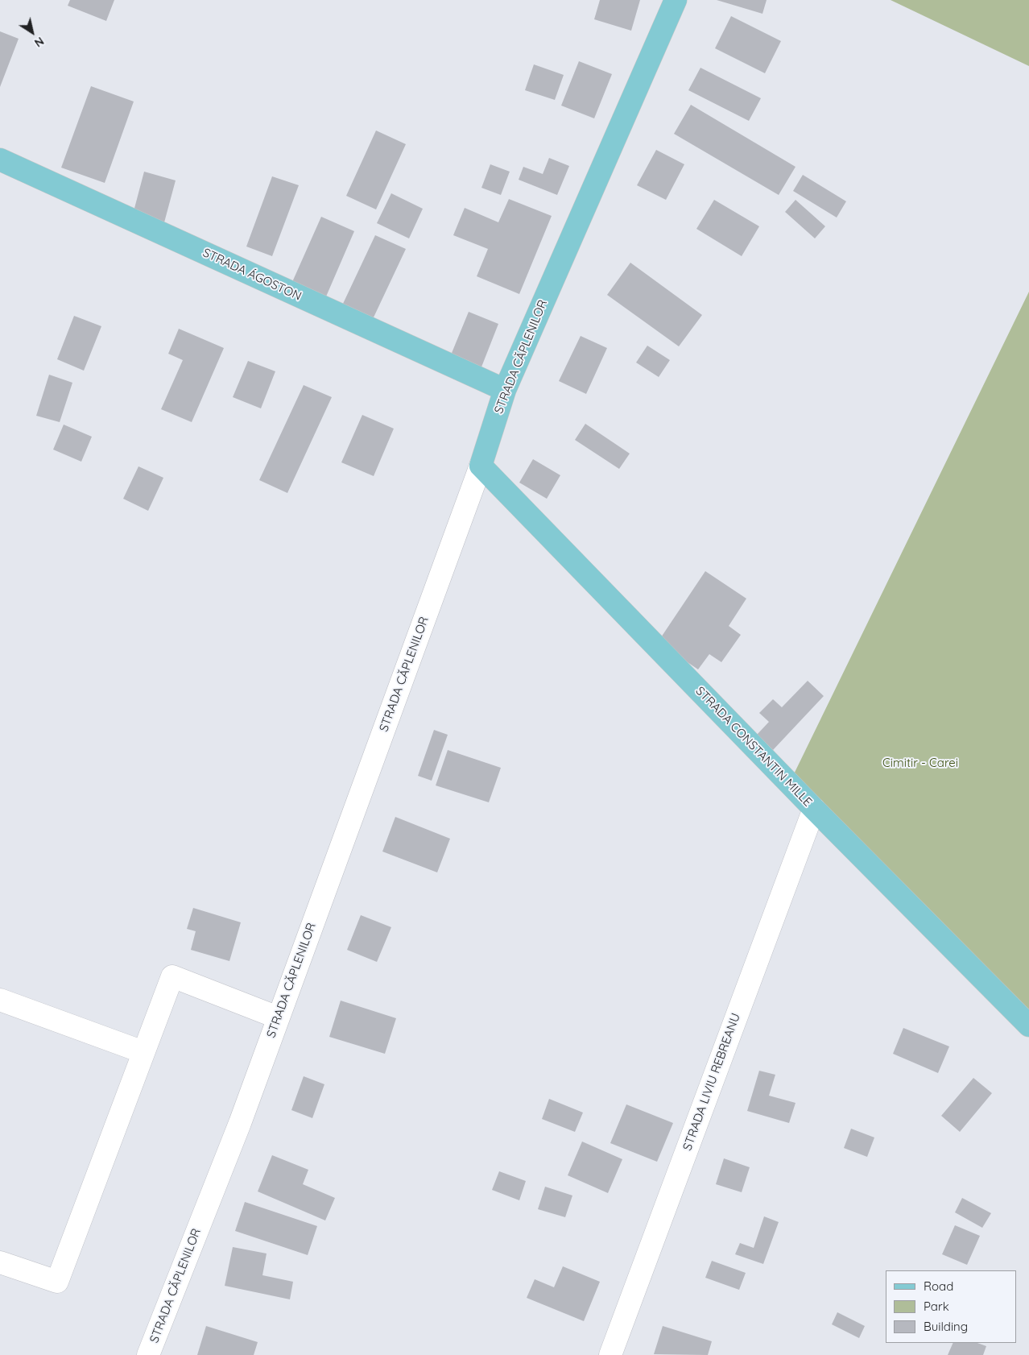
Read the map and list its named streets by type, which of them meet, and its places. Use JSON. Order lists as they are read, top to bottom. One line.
{"streets":{"main road":["STRADA ÁGOSTON","STRADA CĂPLENILOR","STRADA CONSTANTIN MILLE"],"street":["STRADA LIVIU REBREANU"]},"crossings":[["STRADA ÁGOSTON","STRADA CĂPLENILOR"],["STRADA CĂPLENILOR","STRADA CONSTANTIN MILLE"],["STRADA CONSTANTIN MILLE","STRADA LIVIU REBREANU"]],"parks":["Cimitir - Carei"],"legend":["Road","Park","Building"],"north":"bottom right"}
